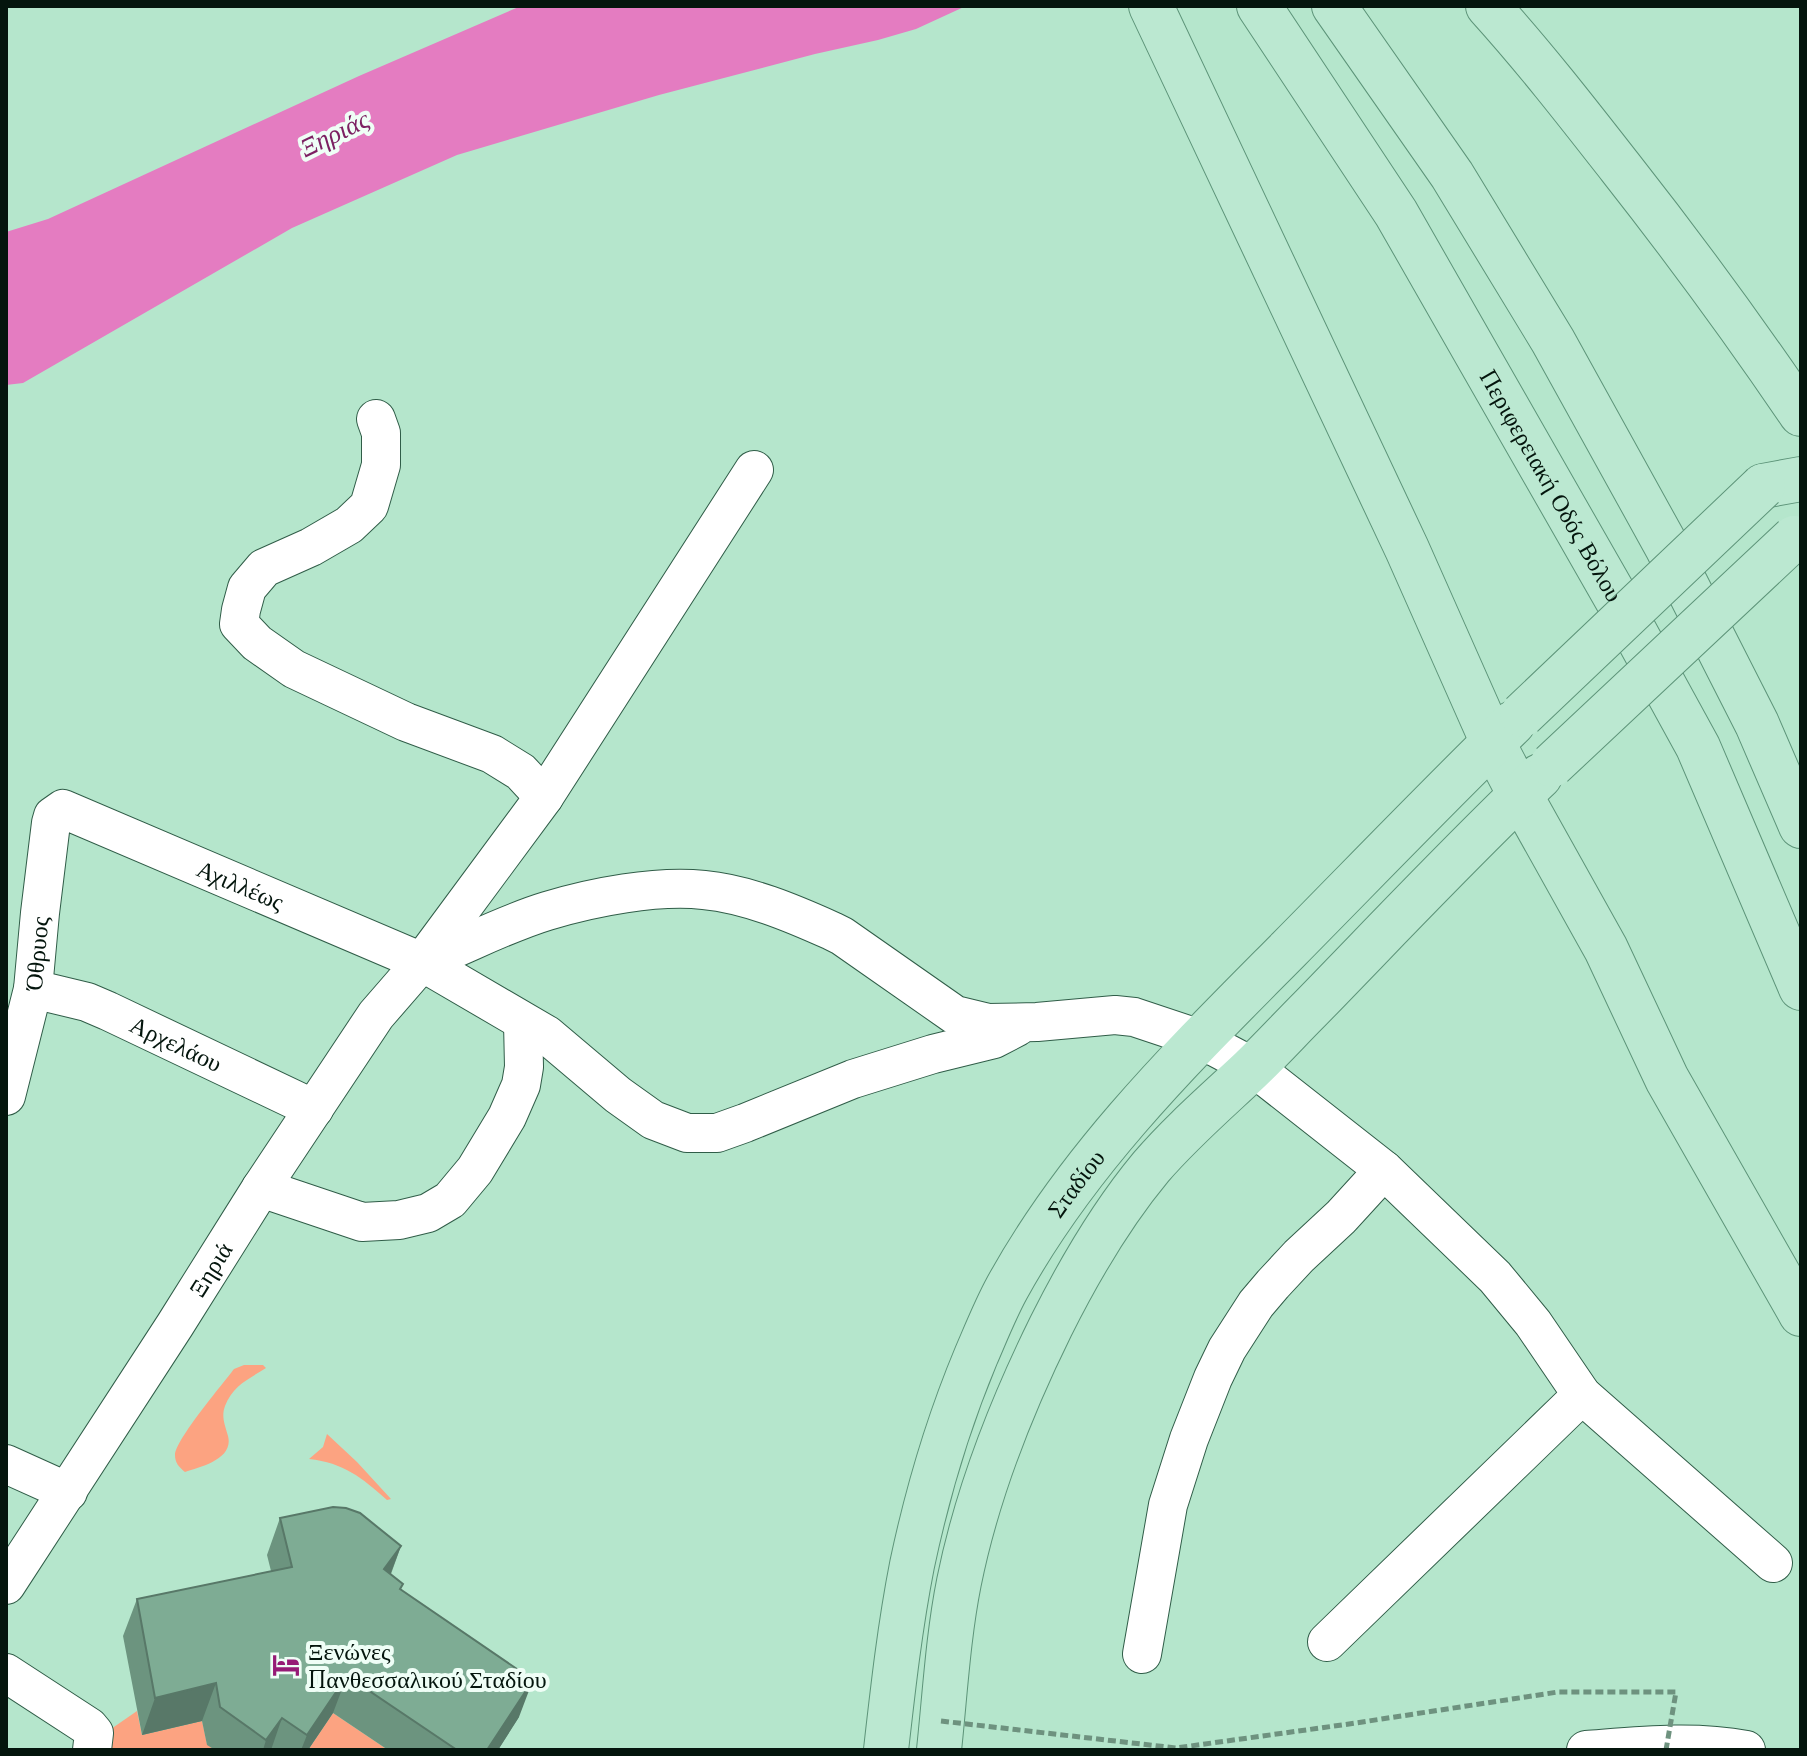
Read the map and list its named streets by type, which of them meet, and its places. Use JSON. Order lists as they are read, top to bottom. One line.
{"streets":{"main road":["Περιφερειακή Οδός Βόλου","Σταδίου"],"street":["Αχιλλέως","Όθρυος","Αρχελάου","Ξηριά"]},"crossings":[["Αχιλλέως","Όθρυος"],["Αχιλλέως","Ξηριά"],["Όθρυος","Αρχελάου"],["Αρχελάου","Ξηριά"]],"water":["Ξηριάς"],"places":{"hotel":["Ξενώνες Πανθεσσαλικού Σταδίου"]}}
